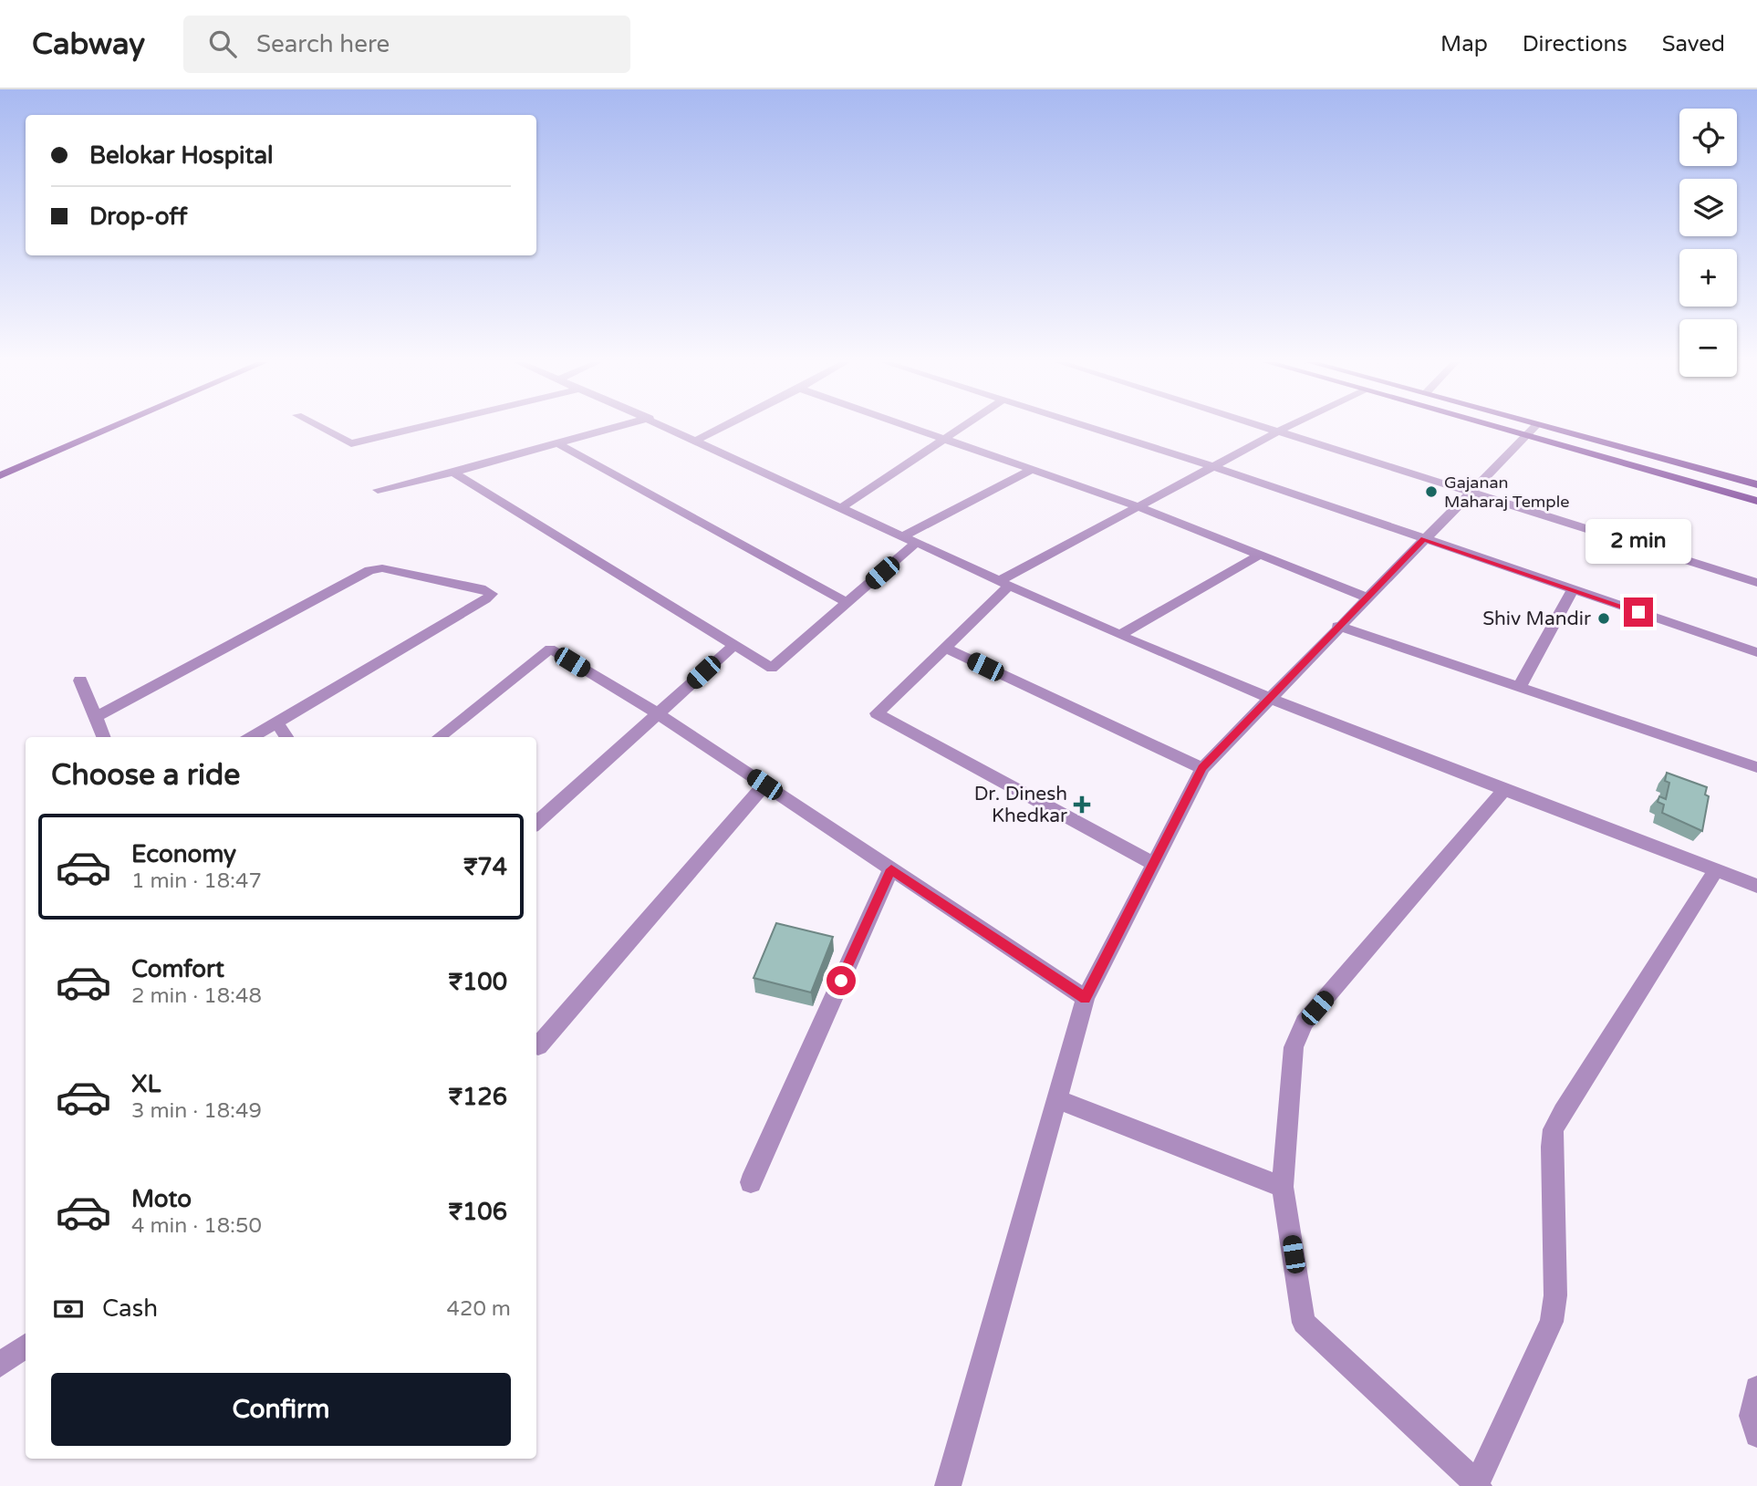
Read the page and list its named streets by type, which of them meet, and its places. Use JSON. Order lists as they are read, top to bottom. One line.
{"places":{"other":["Gajanan Maharaj Temple","Shiv Mandir"],"health":["Dr. Dinesh Khedkar"]},"page":{"header":"Cabway","search":"Search here","nav":["Map","Directions","Saved"],"map_buttons":["+","−"],"banner":["Belokar Hospital","Drop-off"],"bubble":"2 min","heading":"Choose a ride","list":[{"name":"Economy","note":"1 min · 18:47","value":"₹74"},{"name":"Comfort","note":"2 min · 18:48","value":"₹100"},{"name":"XL","note":"3 min · 18:49","value":"₹126"},{"name":"Moto","note":"4 min · 18:50","value":"₹106"}],"pay":["Cash","420 m"],"buttons":"Confirm"}}
